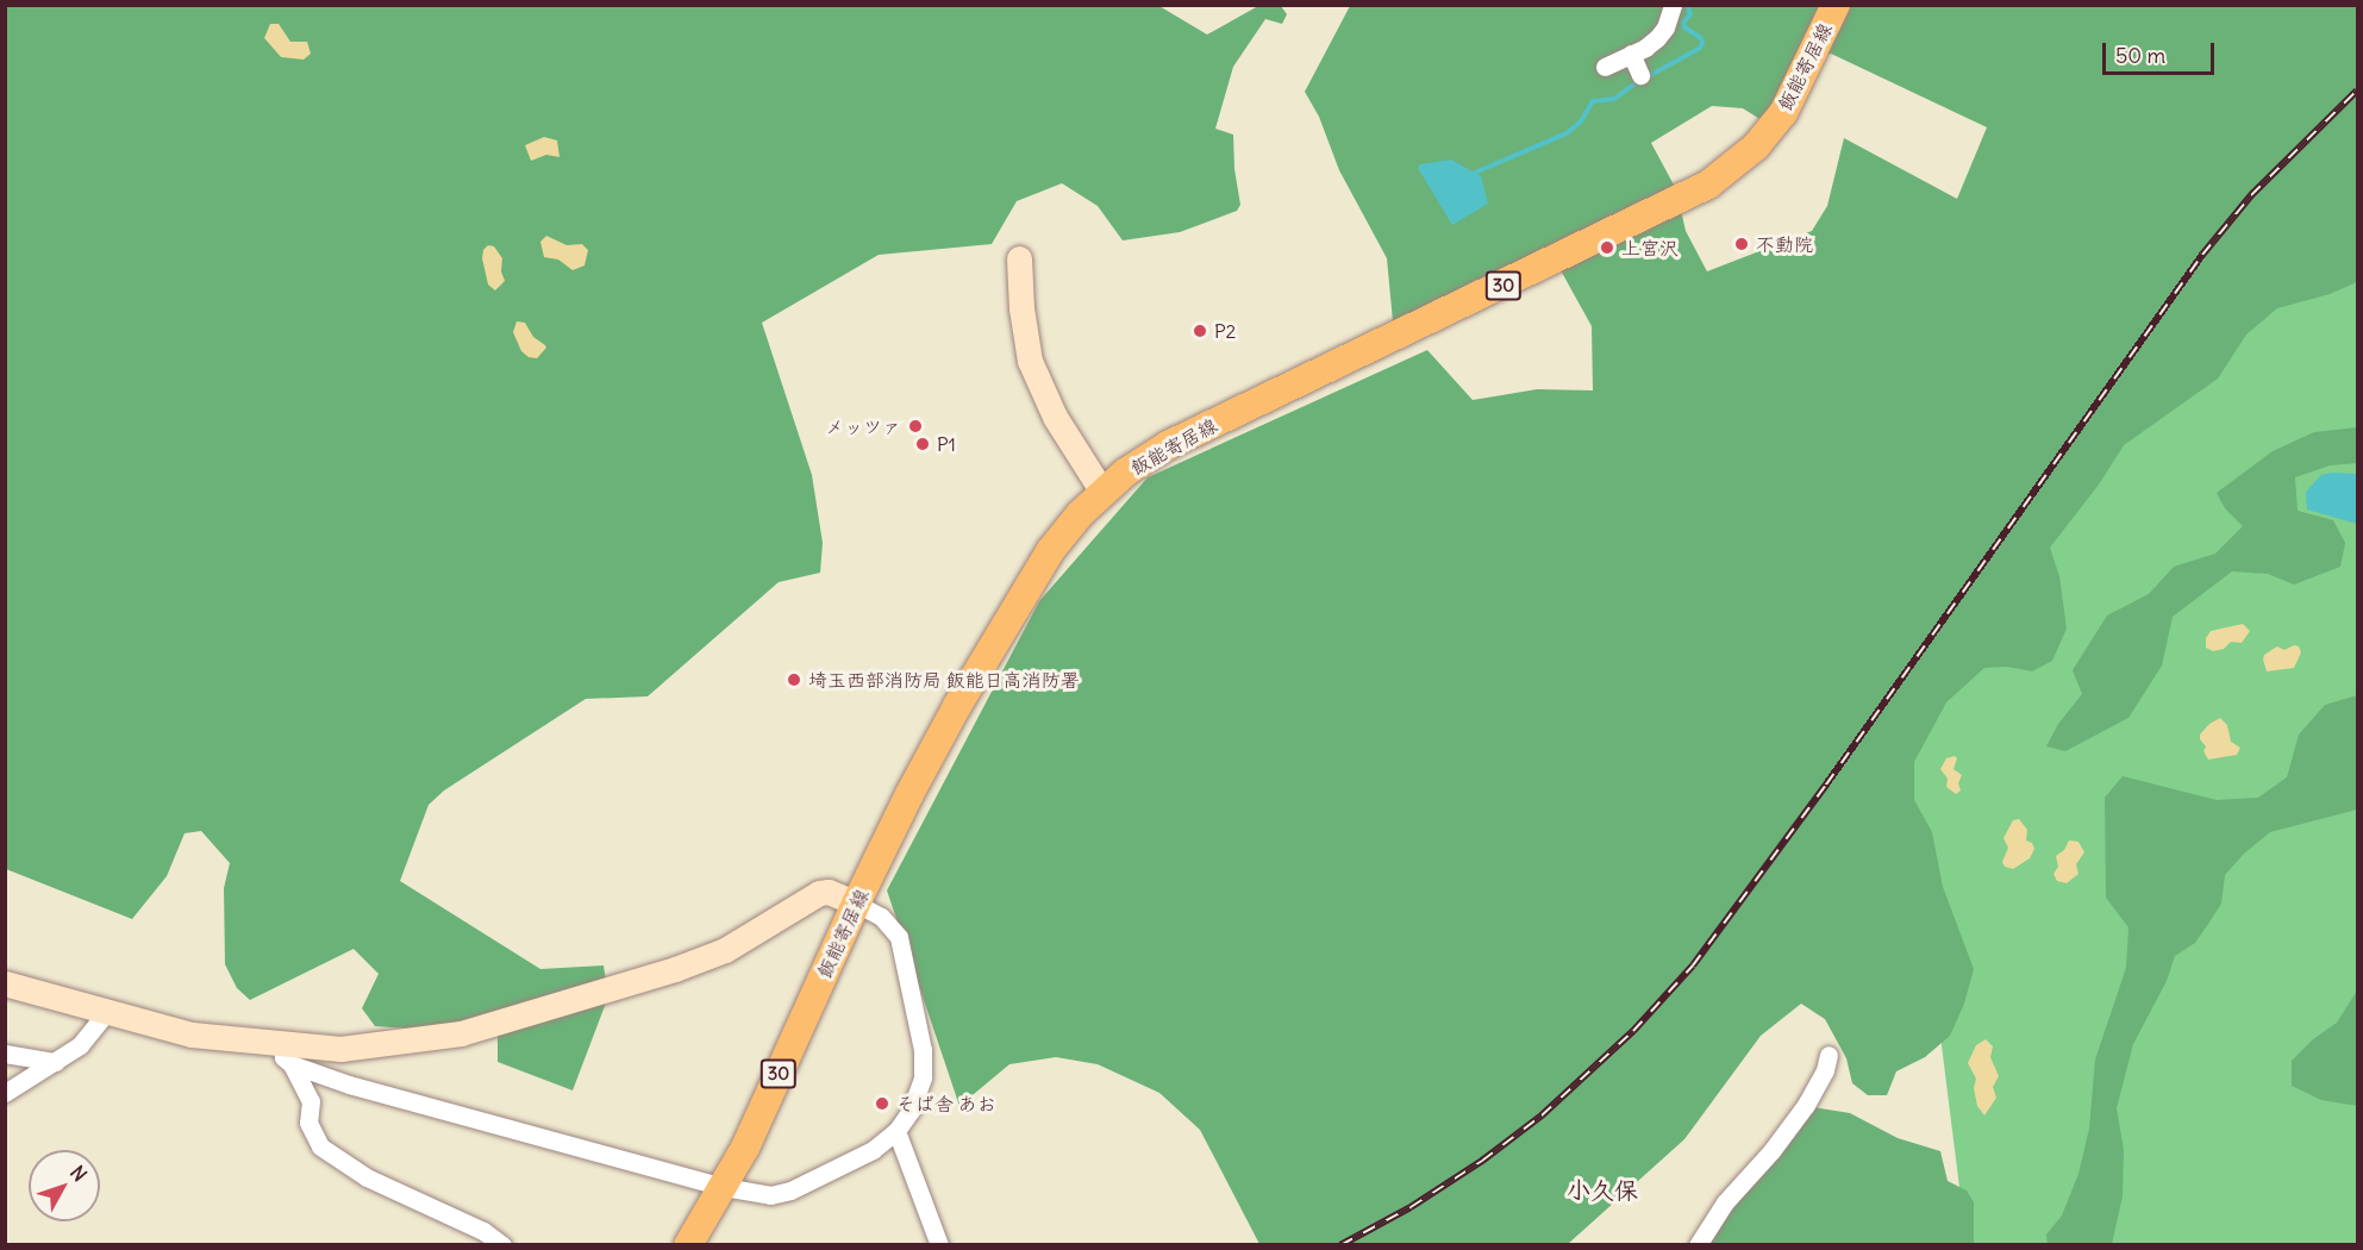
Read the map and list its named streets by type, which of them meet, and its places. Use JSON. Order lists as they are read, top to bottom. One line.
{"streets":{"main road":["飯能寄居線","30"]},"districts":["小久保"],"places":["不動院","上宮沢","P2","メッツァ","P1","埼玉西部消防局 飯能日高消防署","そば舎 あお"],"scale_bar":"50 m","north":"top right"}
